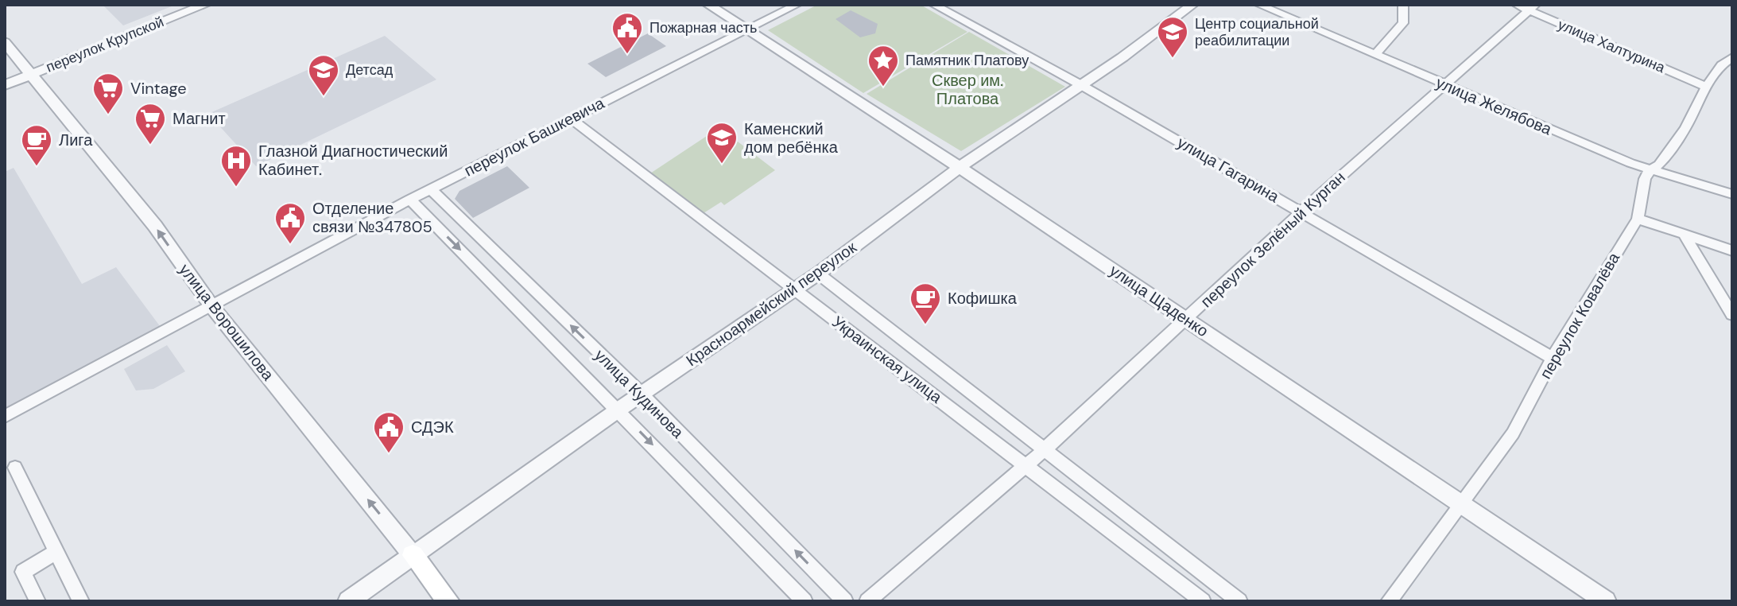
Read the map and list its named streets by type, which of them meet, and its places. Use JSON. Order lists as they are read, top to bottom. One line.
{"streets":{"main road":["улица Ворошилова"],"street":["переулок Крупской","улица Халтурина","улица Желябова","переулок Башкевича","улица Гагарина","переулок Зелёный Курган","улица Щаденко","Красноармейский переулок","переулок Ковалёва","Украинская улица","улица Кудинова"]},"crossings":[["переулок Крупской","улица Ворошилова"],["улица Халтурина","переулок Зелёный Курган"],["улица Халтурина","переулок Ковалёва"],["улица Желябова","переулок Зелёный Курган"],["улица Желябова","переулок Ковалёва"],["переулок Башкевича","улица Щаденко"],["переулок Башкевича","улица Ворошилова"],["переулок Башкевича","Украинская улица"],["переулок Башкевича","улица Кудинова"],["улица Гагарина","переулок Зелёный Курган"],["улица Гагарина","Красноармейский переулок"],["улица Гагарина","переулок Ковалёва"],["переулок Зелёный Курган","улица Щаденко"],["переулок Зелёный Курган","Украинская улица"],["улица Щаденко","Красноармейский переулок"],["улица Щаденко","переулок Ковалёва"],["Красноармейский переулок","улица Ворошилова"],["Красноармейский переулок","Украинская улица"],["Красноармейский переулок","улица Кудинова"]],"one_way":["улица Ворошилова"],"parks":["Сквер им. Платова"],"places":{"public building":["Пожарная часть","Отделение связи №347805","СДЭК"],"school or university":["Центр социальной реабилитации","Детсад","Каменский дом ребёнка"],"place":["Памятник Платову"],"supermarket":["Vintage","Магнит"],"cafe":["Лига","Кофишка"],"hospital":["Глазной Диагностический Кабинет."]}}
